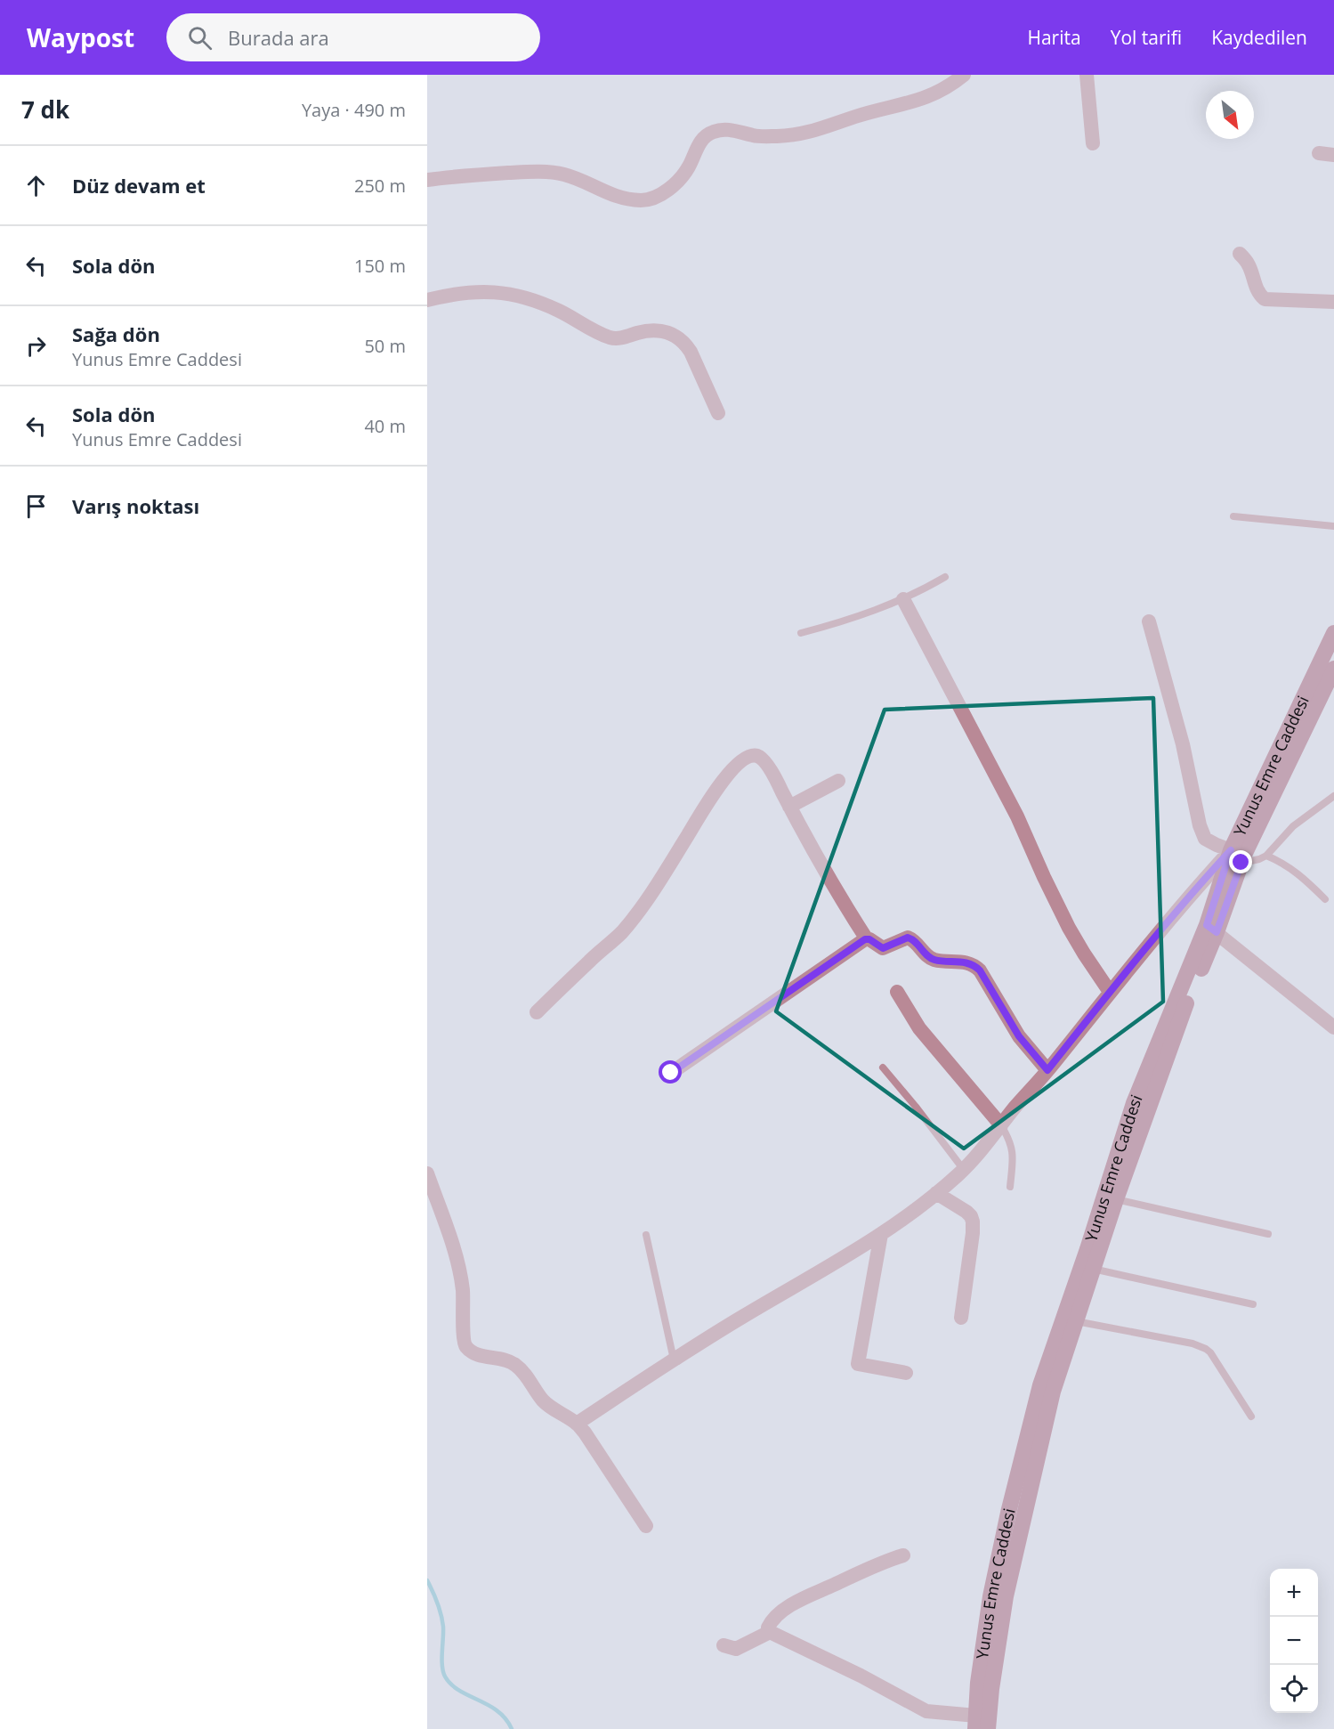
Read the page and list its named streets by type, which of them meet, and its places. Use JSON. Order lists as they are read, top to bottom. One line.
{"streets":{"street":["Yunus Emre Caddesi"]},"north":"bottom right","page":{"header":"Waypost","search":"Burada ara","nav":["Harita","Yol tarifi","Kaydedilen"],"heading":["7 dk","Yaya · 490 m"],"list":[["Düz devam et","250 m"],["Sola dön","150 m"],["Sağa dön","Yunus Emre Caddesi","50 m"],["Sola dön","Yunus Emre Caddesi","40 m"],"Varış noktası"],"map_buttons":["+","−"]}}
